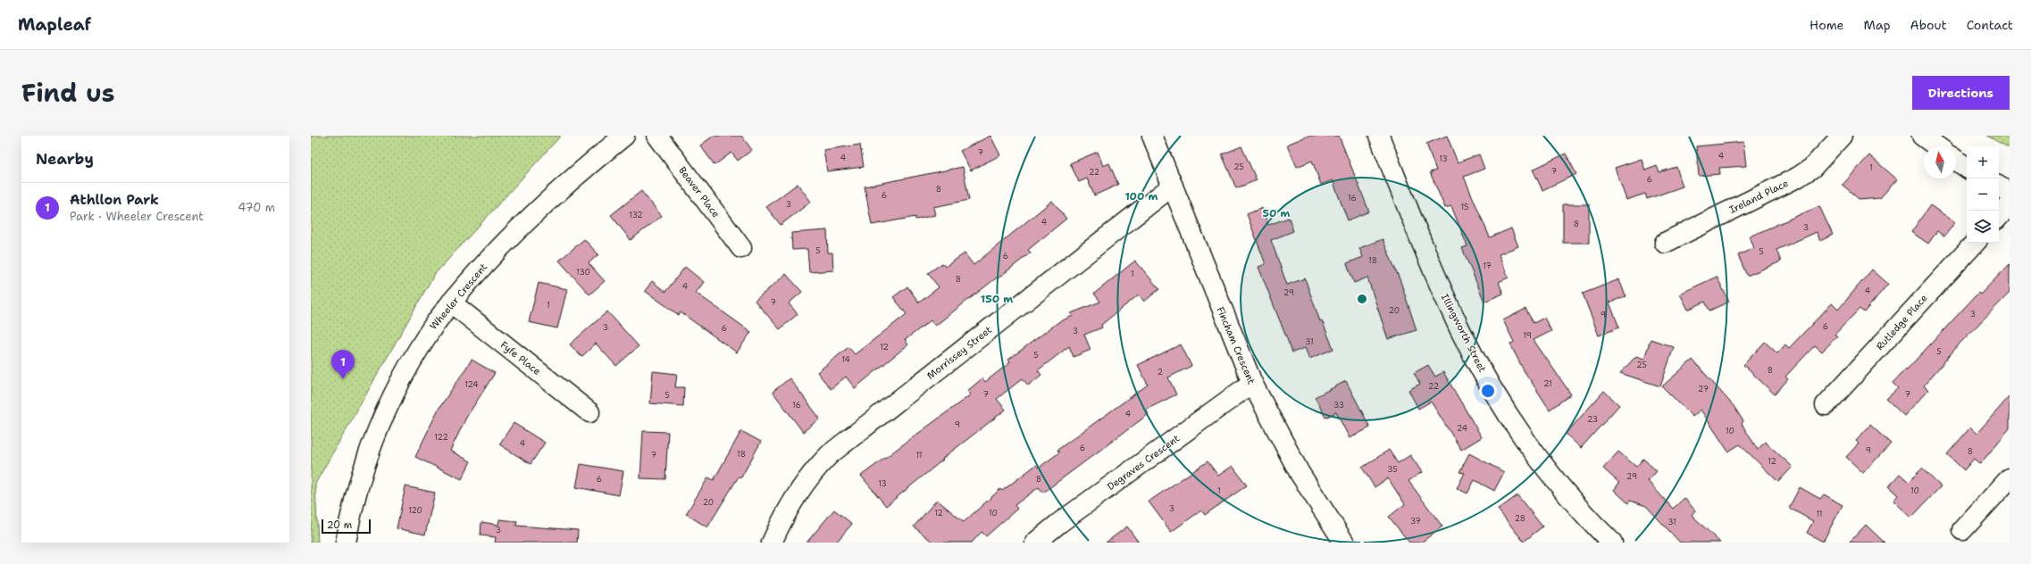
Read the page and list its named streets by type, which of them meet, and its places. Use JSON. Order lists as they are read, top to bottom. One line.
{"streets":{"street":["Beaver Place","Ireland Place","Wheeler Crescent","Rutledge Place","Illingworth Street","Fincham Crescent","Morrissey Street","Fyfe Place","Degraves Crescent"]},"crossings":[["Wheeler Crescent","Fyfe Place"],["Fincham Crescent","Morrissey Street"],["Fincham Crescent","Degraves Crescent"]],"house_numbers":["7","4","4","13","25","1","7","22","6","8","6","16","3","15","132","4","8","3","5","5","6","18","17","130","1","8","4","4","29","7","1","20","3","9","6","3","6","3","19","31","12","5","5","14","25","8","2","21","124","22","27","7","7","5","16","33","4","23","9","24","10","122","4","6","9","8","18","7","11","12","35","29","6","8","13","1","10","20","3","120","12","10","11","28","37","31","3"],"scale_bar":"20 m","north":"top","page":{"header":"Mapleaf","nav":["Home","Map","About","Contact"],"title":"Find us","buttons":"Directions","heading":"Nearby","map_buttons":["+","−"],"list":[{"mark":"1","name":"Athllon Park","note":"Park · Wheeler Crescent","value":"470 m"}],"pins":"1","scale":"20 m"},"rings":["100 m","50 m","150 m"]}
